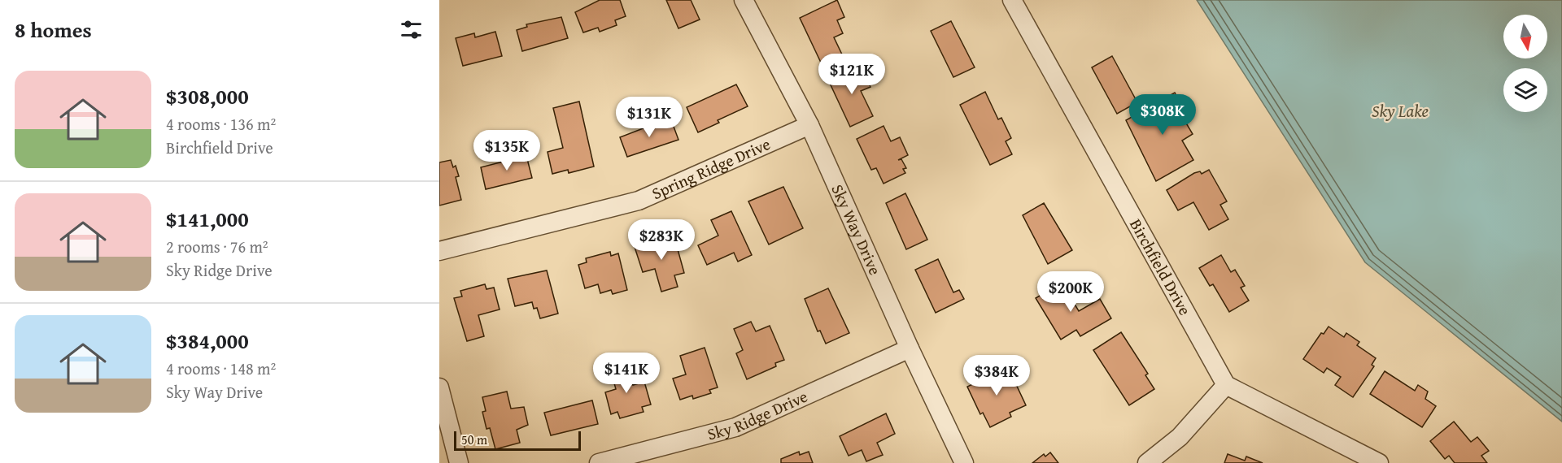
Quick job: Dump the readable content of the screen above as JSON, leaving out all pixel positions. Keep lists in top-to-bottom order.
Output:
{
  "streets": {
    "street": [
      "Spring Ridge Drive",
      "Sky Way Drive",
      "Birchfield Drive",
      "Sky Ridge Drive"
    ]
  },
  "crossings": [
    ["Spring Ridge Drive", "Sky Way Drive"],
    ["Sky Way Drive", "Sky Ridge Drive"]
  ],
  "water": ["Sky Lake"],
  "scale_bar": "50 m",
  "north": "bottom",
  "page": {
    "heading": "8 homes",
    "price": [
      "$121K",
      "$308K",
      "$131K",
      "$135K",
      "$283K",
      "$200K",
      "$141K",
      "$384K"
    ],
    "list": [
      {
        "name": "$308,000",
        "note": "4 rooms · 136 m² · Birchfield Drive"
      },
      {
        "name": "$141,000",
        "note": "2 rooms · 76 m² · Sky Ridge Drive"
      },
      {
        "name": "$384,000",
        "note": "4 rooms · 148 m² · Sky Way Drive"
      }
    ],
    "scale": "50 m"
  }
}
